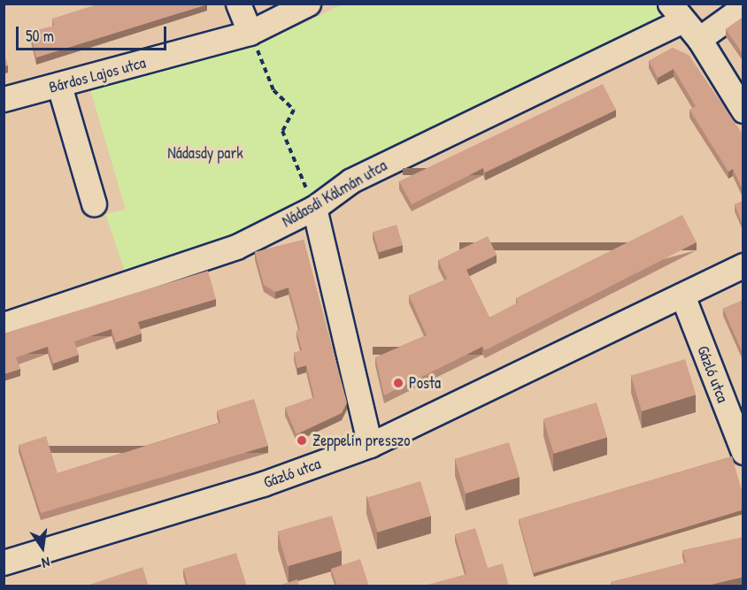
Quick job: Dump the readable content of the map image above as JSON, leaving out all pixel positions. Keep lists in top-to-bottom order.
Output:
{
  "streets": {
    "street": ["Bárdos Lajos utca", "Nádasdi Kálmán utca", "Gázló utca"]
  },
  "parks": ["Nádasdy park"],
  "places": ["Posta", "Zeppelin presszo"],
  "scale_bar": "50 m",
  "north": "bottom"
}
